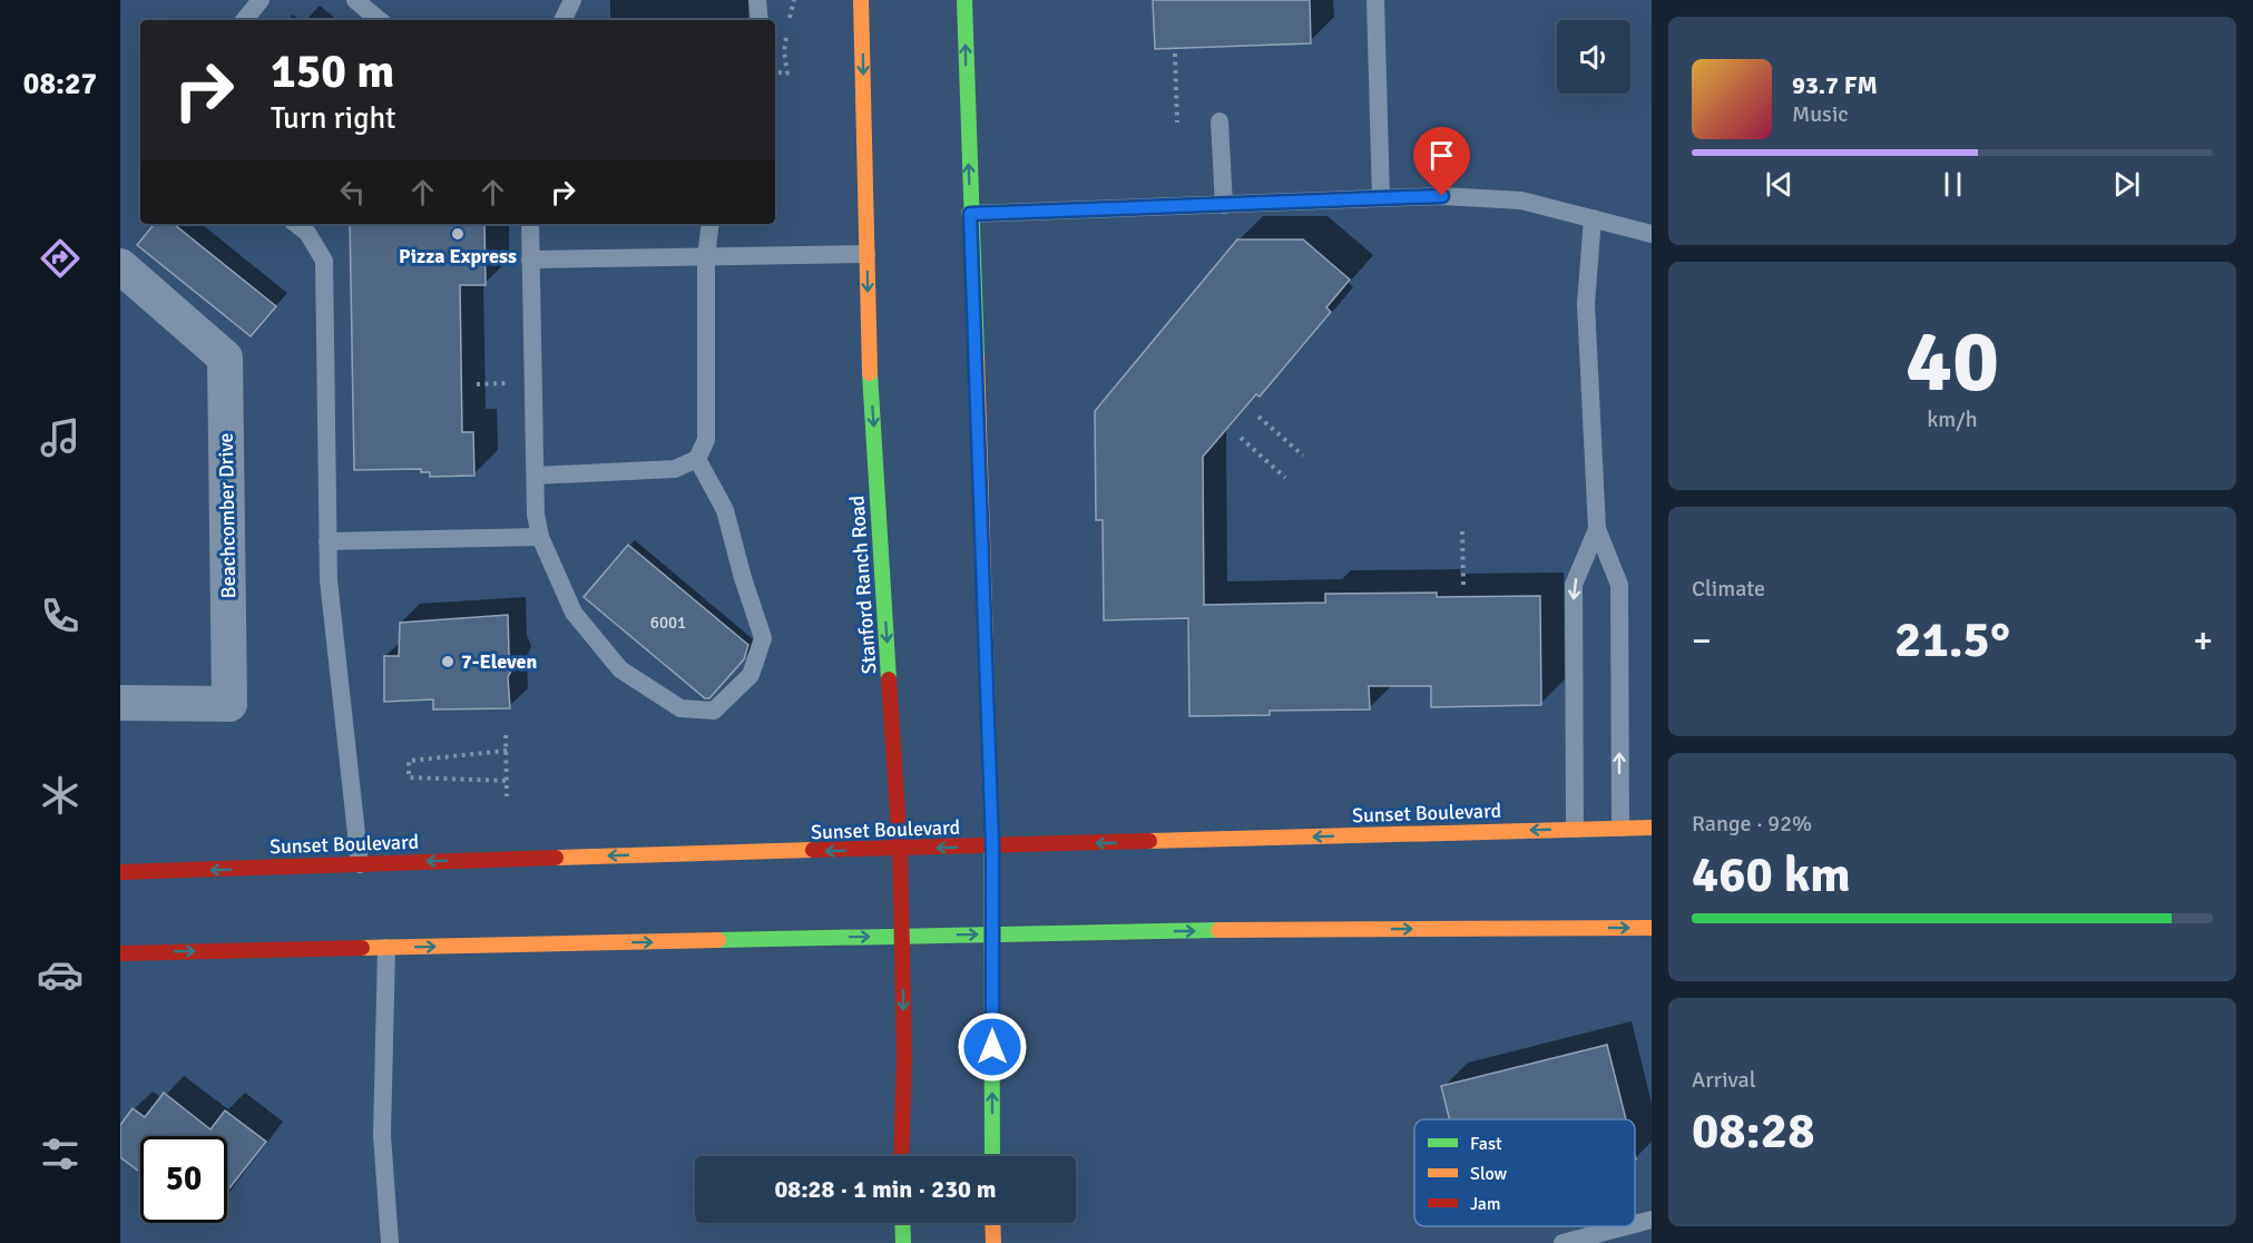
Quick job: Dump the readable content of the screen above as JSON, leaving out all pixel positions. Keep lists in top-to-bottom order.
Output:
{
  "streets": {
    "main road": ["Stanford Ranch Road", "Sunset Boulevard"],
    "street": ["Beachcomber Drive"]
  },
  "crossings": [
    ["Stanford Ranch Road", "Sunset Boulevard"]
  ],
  "places": ["Pizza Express", "7-Eleven"],
  "house_numbers": ["6001"],
  "legend": ["Fast", "Slow", "Jam"],
  "page": {
    "tabs": "08:27",
    "turn": ["150 m", "Turn right"],
    "song": ["93.7 FM", "Music"],
    "tile": [
      ["40", "km/h"],
      "Climate",
      ["Range · 92%", "460 km"],
      ["Arrival", "08:28"]
    ],
    "heat": ["−", "21.5°", "+"],
    "limit": "50",
    "trip": "08:28 · 1 min · 230 m"
  }
}
